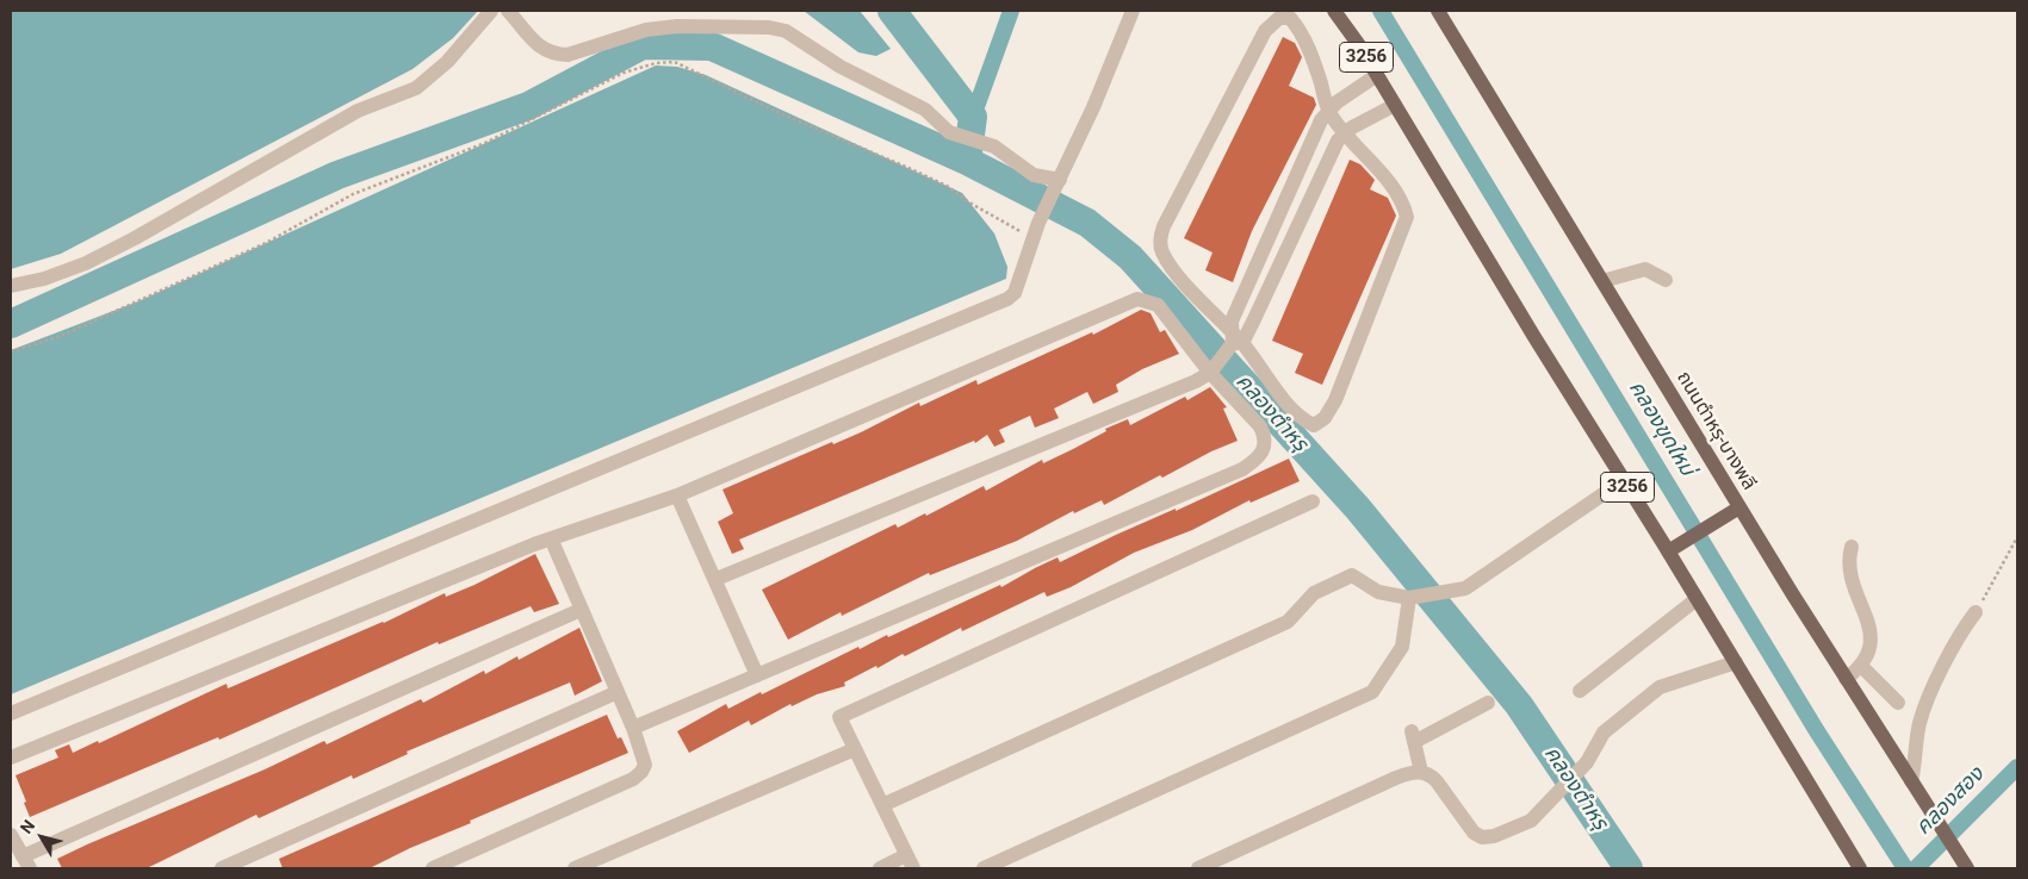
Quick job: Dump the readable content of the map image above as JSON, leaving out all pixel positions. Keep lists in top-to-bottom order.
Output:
{
  "streets": {
    "main road": ["3256", "ถนนตำหรุ-บางพลี"]
  },
  "water": ["คลองตำหรุ", "คลองขุดใหม่", "คลองสอง"],
  "north": "top left"
}
